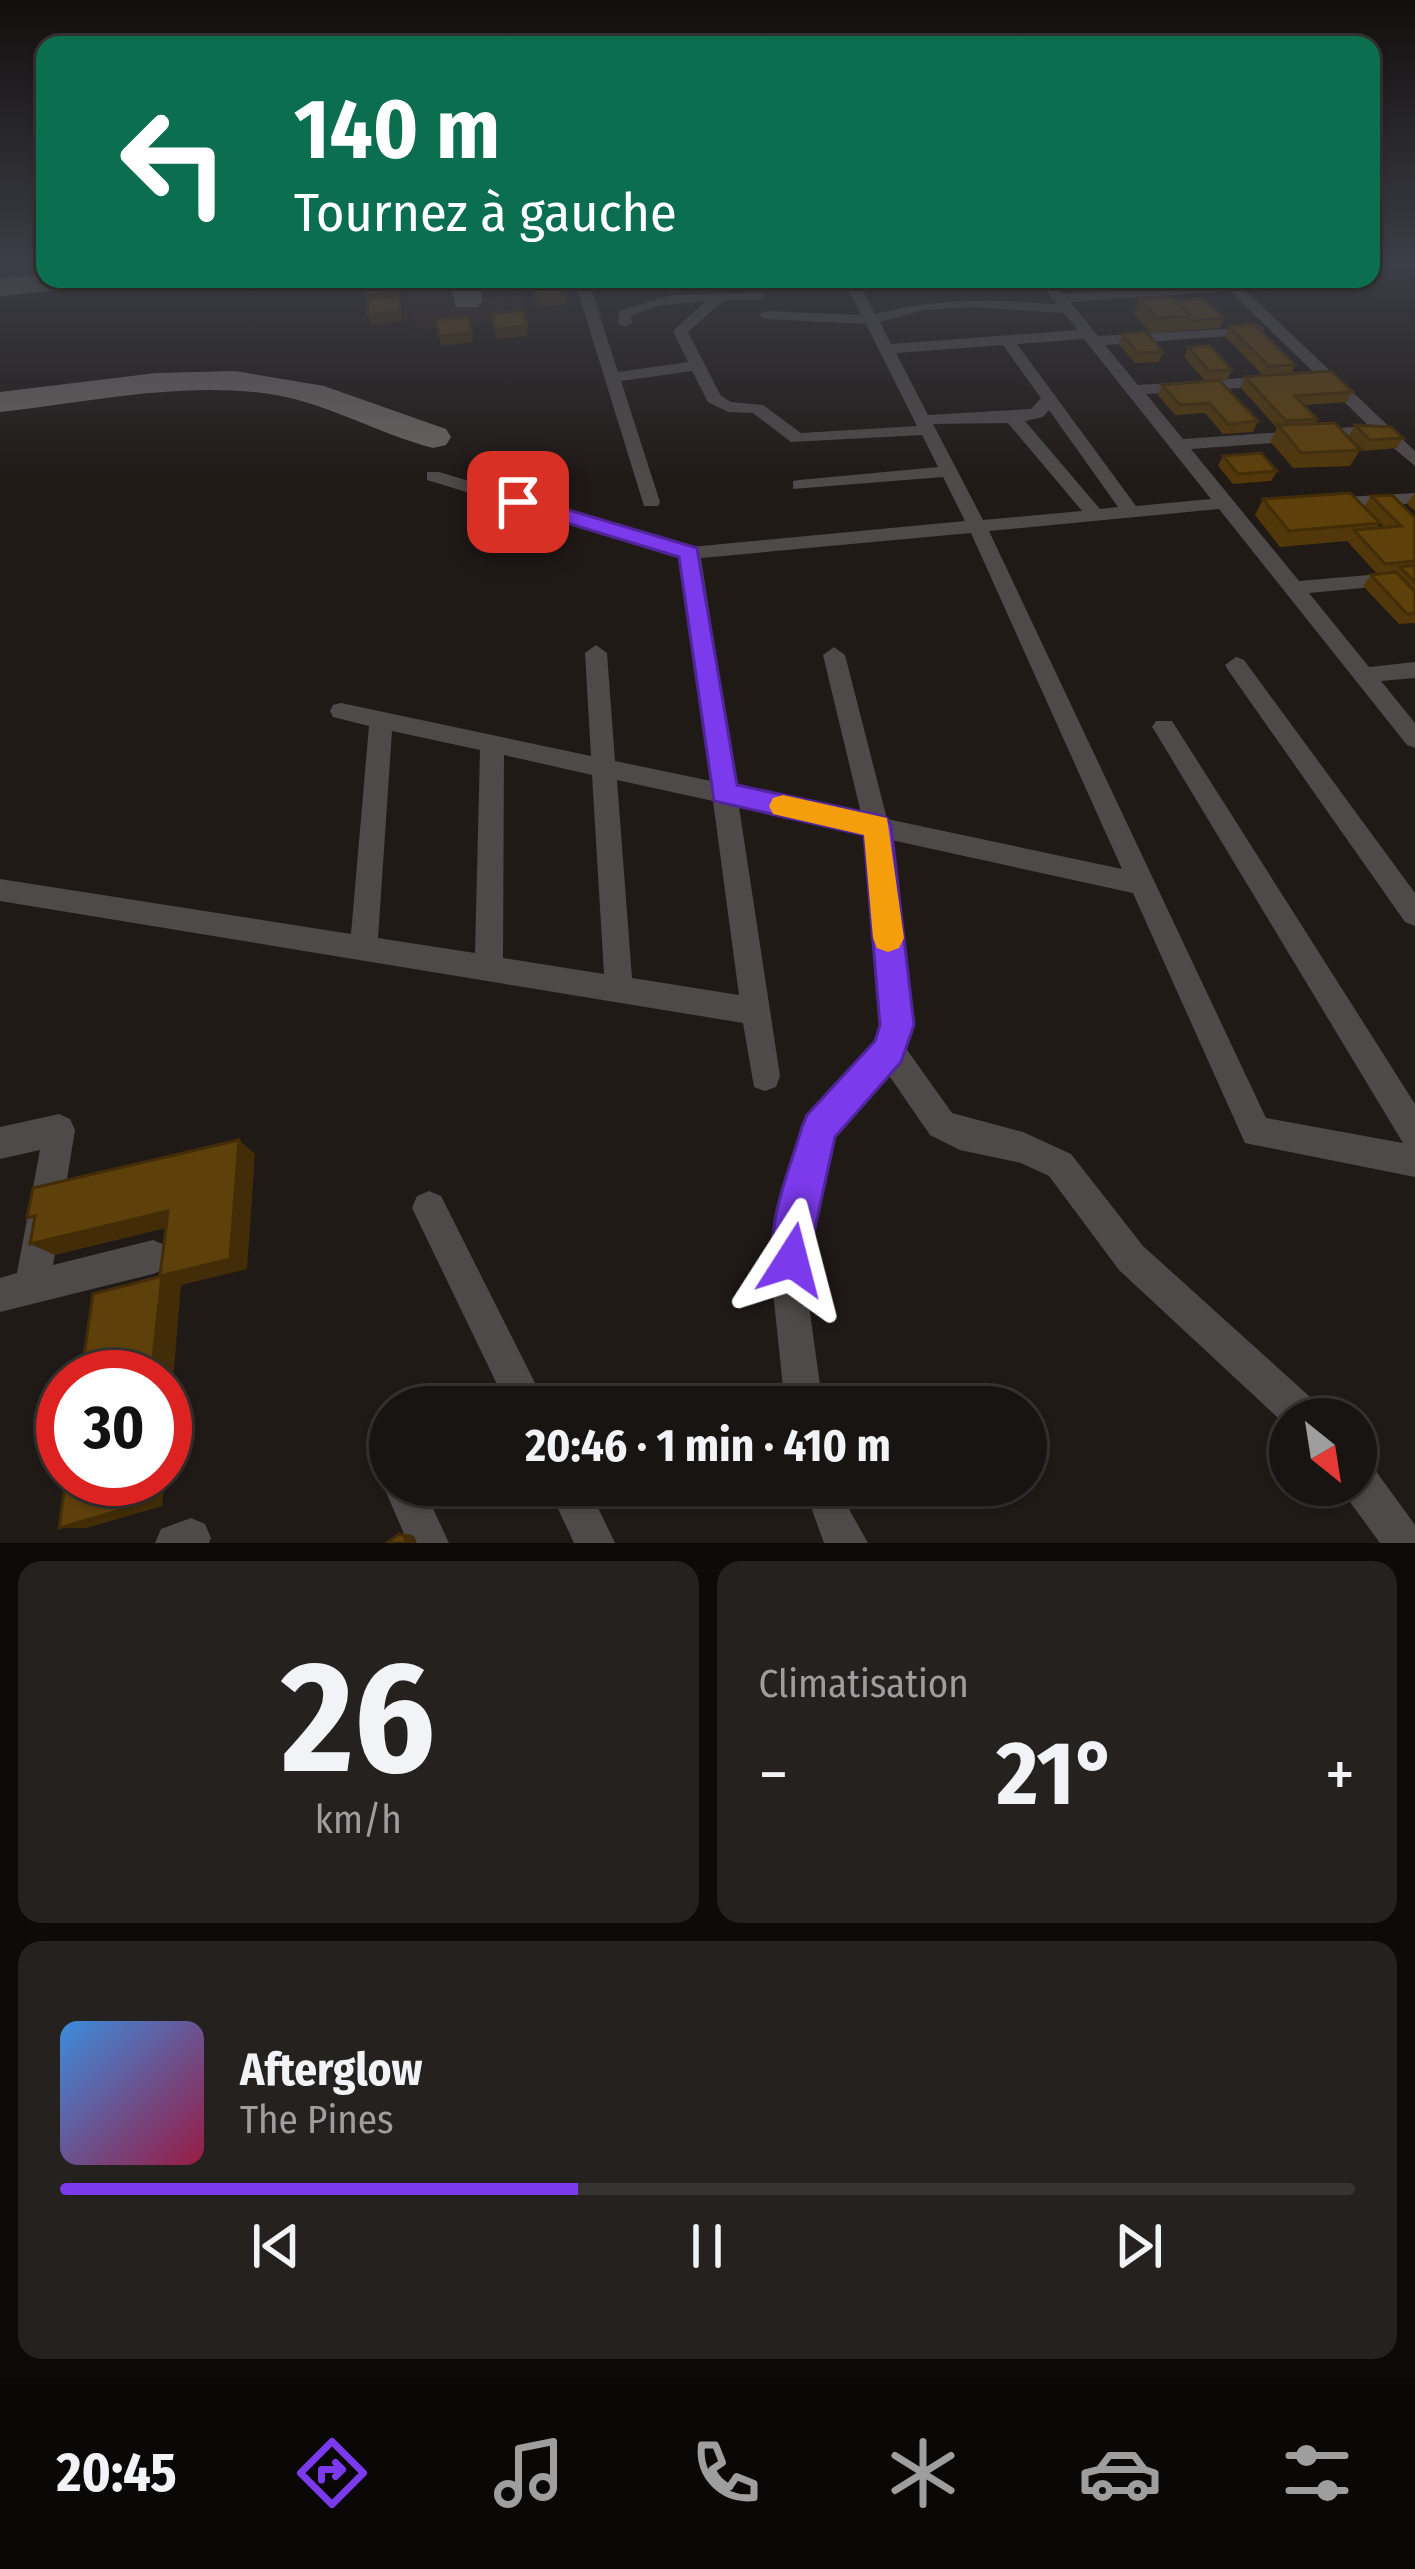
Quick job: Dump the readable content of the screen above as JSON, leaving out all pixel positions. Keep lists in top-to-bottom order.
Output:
{
  "north": "bottom right",
  "page": {
    "turn": ["140 m", "Tournez à gauche"],
    "limit": "30",
    "trip": "20:46 · 1 min · 410 m",
    "tile": [
      ["26", "km/h"],
      "Climatisation"
    ],
    "heat": ["−", "21°", "+"],
    "song": ["Afterglow", "The Pines"],
    "tabs": "20:45"
  }
}
